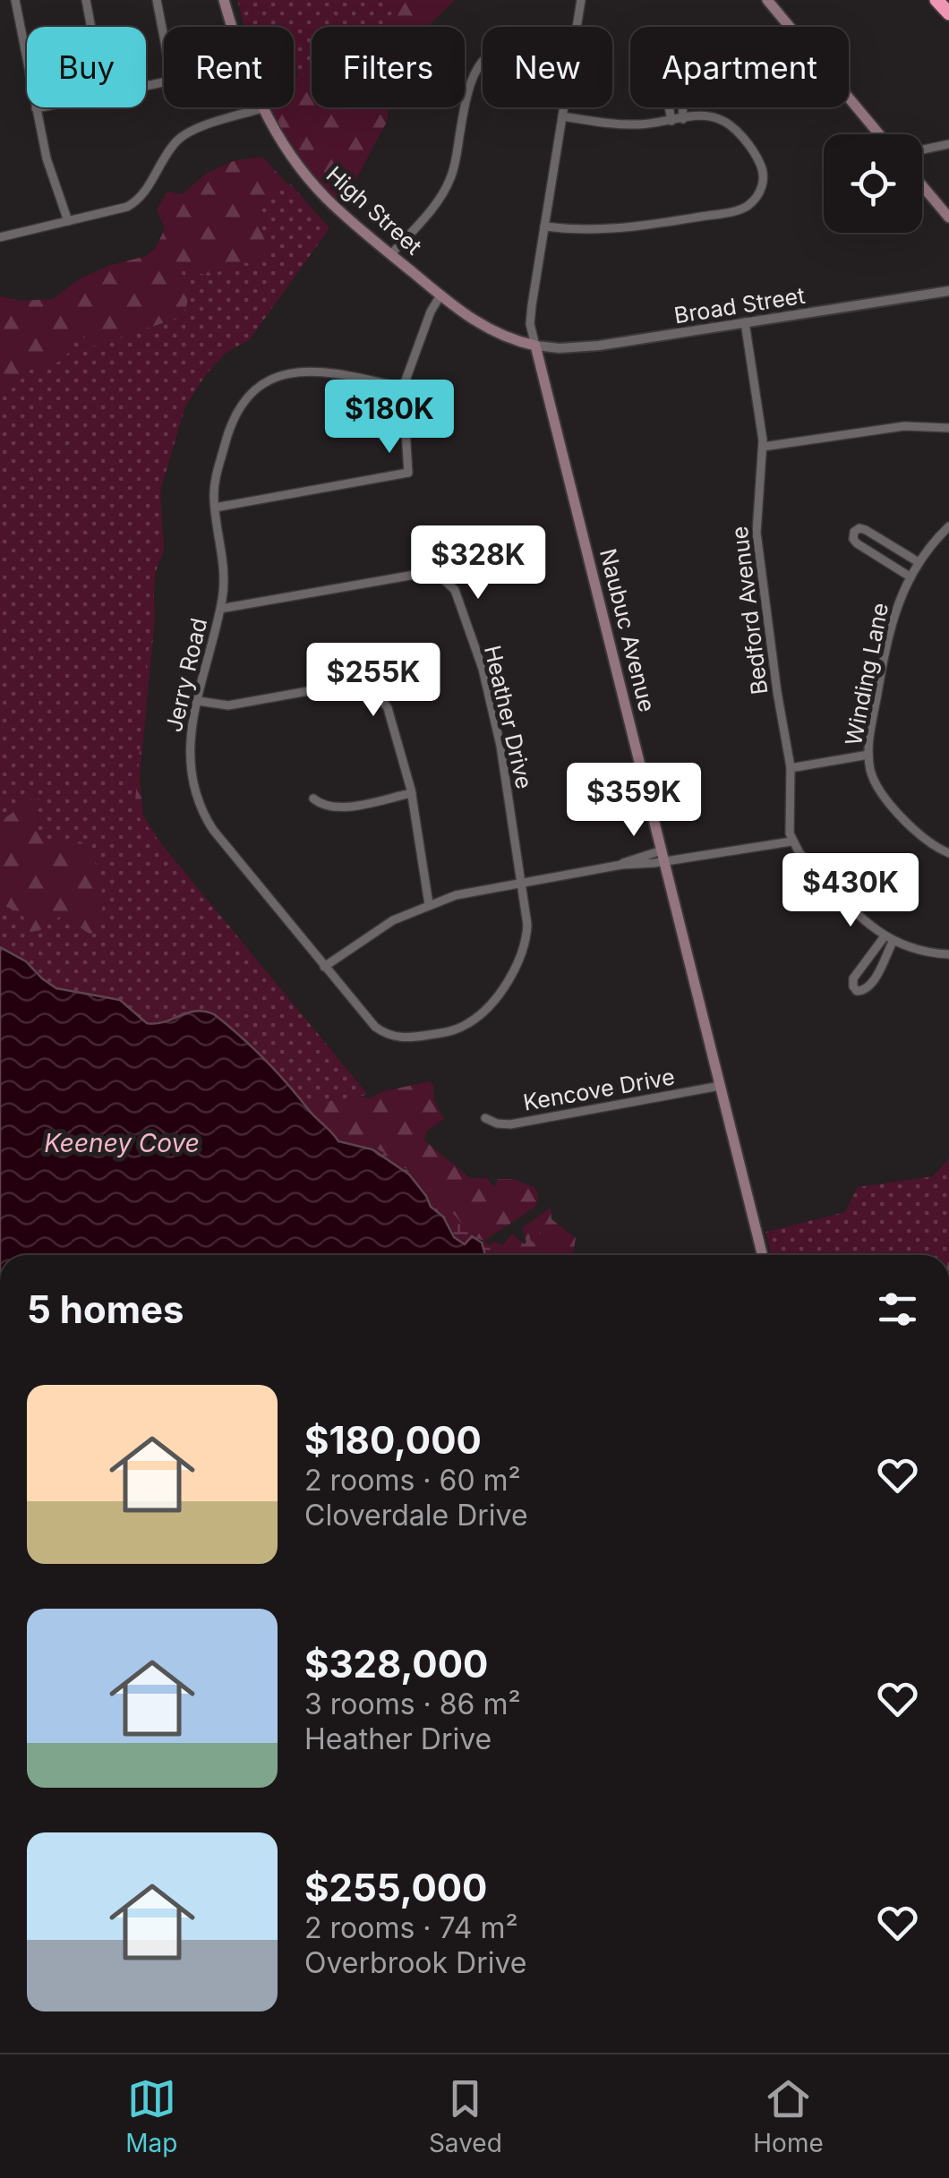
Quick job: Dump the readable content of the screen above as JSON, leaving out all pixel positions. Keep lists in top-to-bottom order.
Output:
{
  "streets": {
    "main road": ["High Street", "Naubuc Avenue"],
    "street": [
      "Broad Street",
      "Bedford Avenue",
      "Winding Lane",
      "Jerry Road",
      "Heather Drive",
      "Kencove Drive"
    ]
  },
  "crossings": [
    ["High Street", "Broad Street"],
    ["High Street", "Naubuc Avenue"],
    ["Broad Street", "Bedford Avenue"],
    ["Broad Street", "Naubuc Avenue"],
    ["Naubuc Avenue", "Kencove Drive"],
    ["Jerry Road", "Heather Drive"]
  ],
  "water": ["Keeney Cove"],
  "page": {
    "chip": [
      "Buy",
      "Rent",
      "Filters",
      "New",
      "Apartment"
    ],
    "price": [
      "$180K",
      "$328K",
      "$255K",
      "$359K",
      "$430K"
    ],
    "heading": "5 homes",
    "list": [
      {
        "name": "$180,000",
        "note": "2 rooms · 60 m² · Cloverdale Drive"
      },
      {
        "name": "$328,000",
        "note": "3 rooms · 86 m² · Heather Drive"
      },
      {
        "name": "$255,000",
        "note": "2 rooms · 74 m² · Overbrook Drive"
      }
    ],
    "tabs": ["Map", "Saved", "Home"]
  }
}
